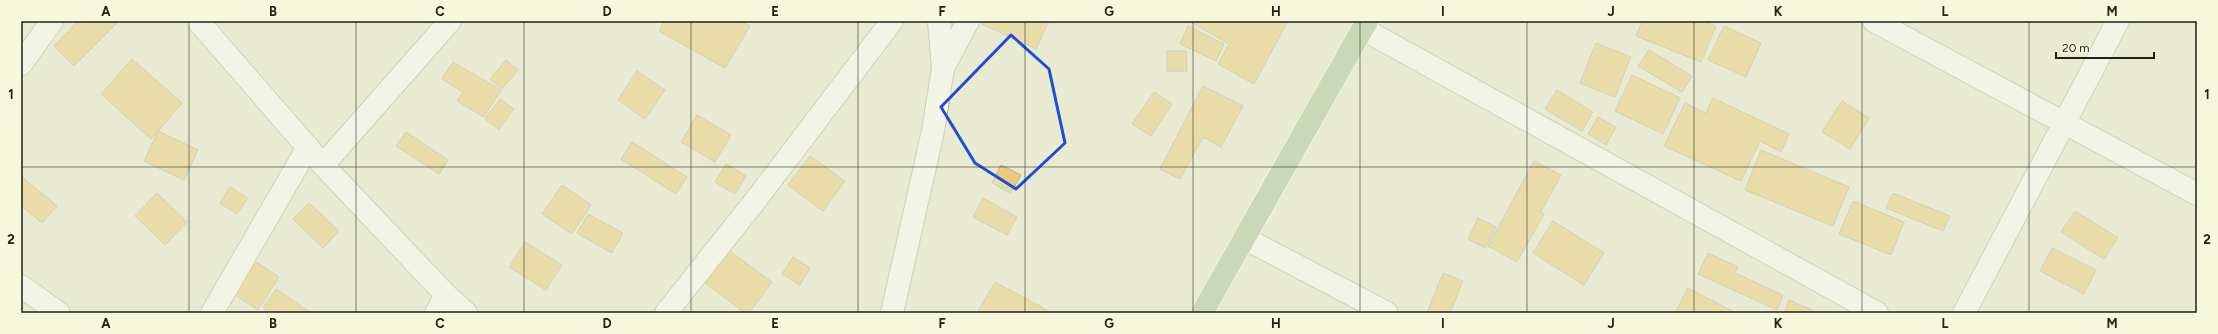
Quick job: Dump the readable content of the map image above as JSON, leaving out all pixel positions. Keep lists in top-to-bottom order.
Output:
{
  "scale_bar": "20 m",
  "grid": {
    "columns": [
      "A",
      "B",
      "C",
      "D",
      "E",
      "F",
      "G",
      "H",
      "I",
      "J",
      "K",
      "L",
      "M"
    ],
    "rows": ["1", "2"]
  }
}
